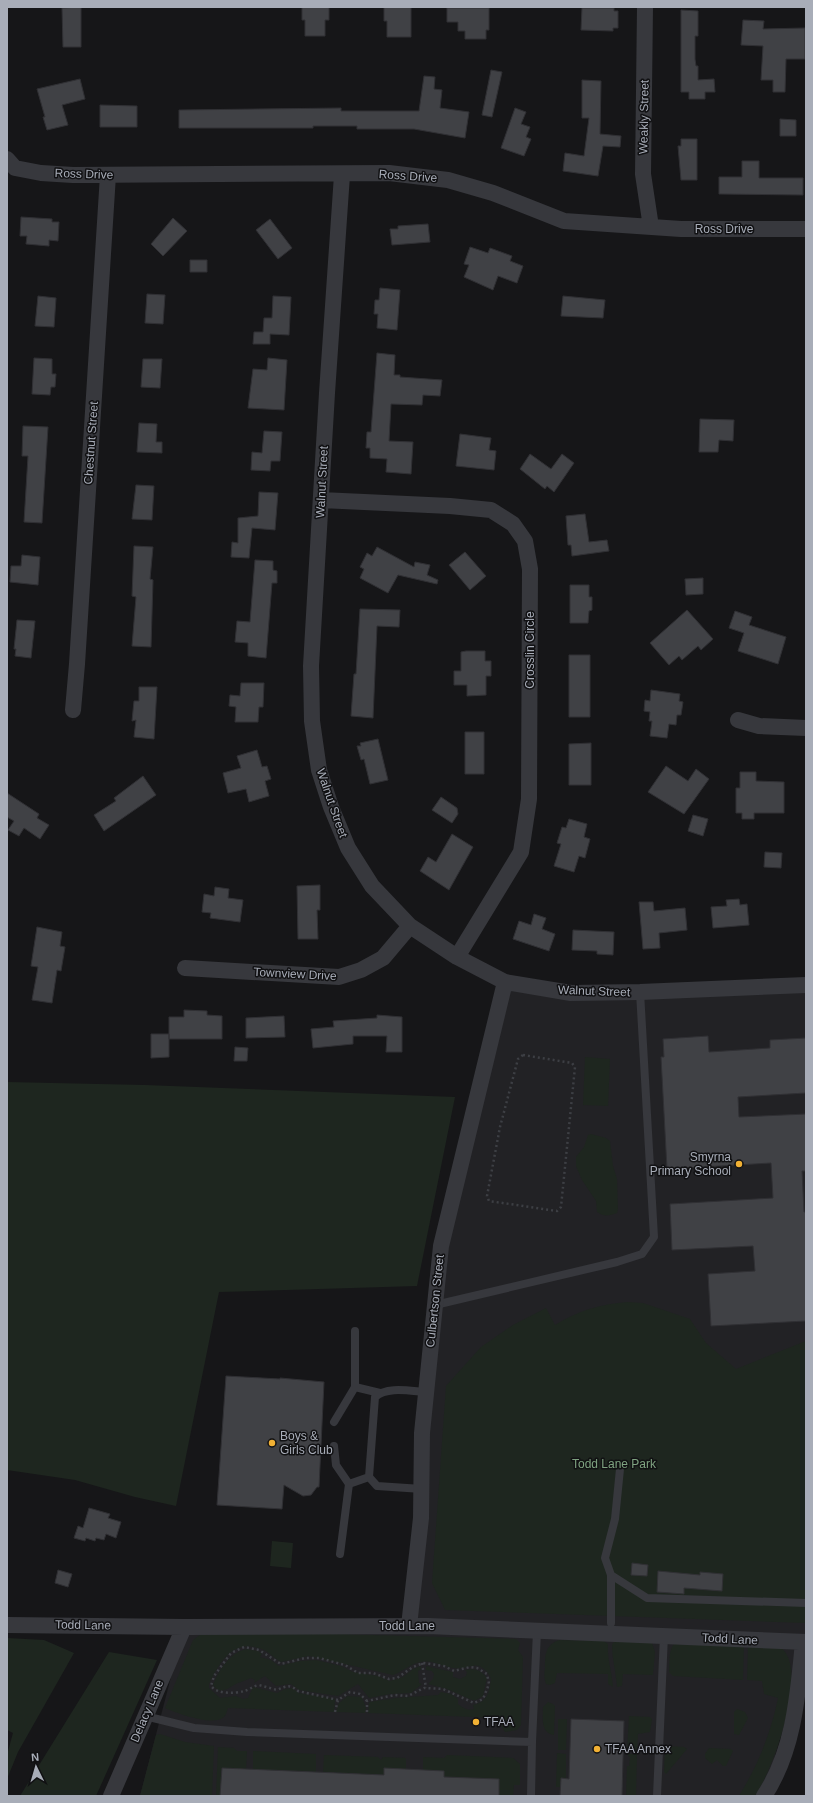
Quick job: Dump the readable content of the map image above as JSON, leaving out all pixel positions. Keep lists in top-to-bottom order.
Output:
{
  "streets": {
    "street": [
      "Weakly Street",
      "Ross Drive",
      "Chestnut Street",
      "Walnut Street",
      "Crosslin Circle",
      "Townview Drive",
      "Culbertson Street",
      "Todd Lane",
      "Delacy Lane"
    ]
  },
  "crossings": [
    ["Weakly Street", "Ross Drive"],
    ["Ross Drive", "Chestnut Street"],
    ["Ross Drive", "Walnut Street"],
    ["Walnut Street", "Crosslin Circle"],
    ["Walnut Street", "Townview Drive"],
    ["Walnut Street", "Culbertson Street"],
    ["Culbertson Street", "Todd Lane"],
    ["Todd Lane", "Delacy Lane"]
  ],
  "parks": ["Todd Lane Park"],
  "places": [
    "Smyrna Primary School",
    "Boys & Girls Club",
    "TFAA",
    "TFAA Annex"
  ],
  "north": "top"
}
